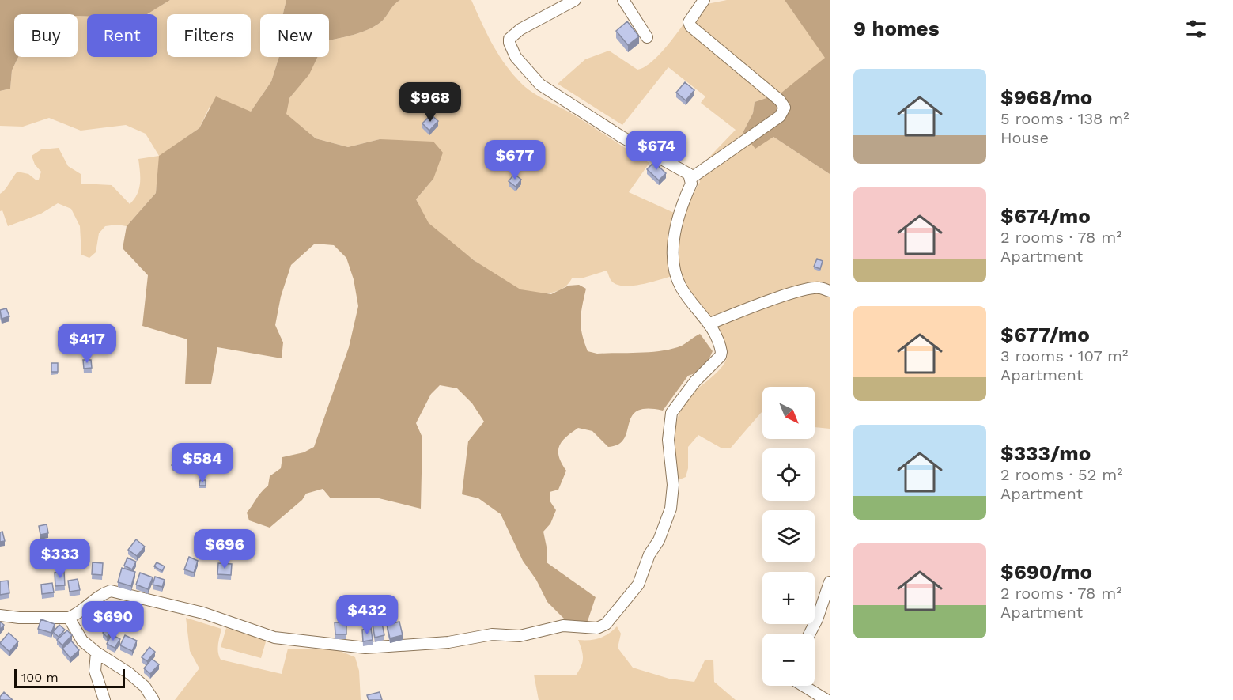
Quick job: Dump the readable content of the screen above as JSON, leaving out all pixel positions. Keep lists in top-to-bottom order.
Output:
{
  "scale_bar": "100 m",
  "north": "bottom right",
  "page": {
    "heading": "9 homes",
    "chip": [
      "Buy",
      "Rent",
      "Filters",
      "New"
    ],
    "list": [
      {
        "name": "$968/mo",
        "note": "5 rooms · 138 m² · House"
      },
      {
        "name": "$674/mo",
        "note": "2 rooms · 78 m² · Apartment"
      },
      {
        "name": "$677/mo",
        "note": "3 rooms · 107 m² · Apartment"
      },
      {
        "name": "$333/mo",
        "note": "2 rooms · 52 m² · Apartment"
      },
      {
        "name": "$690/mo",
        "note": "2 rooms · 78 m² · Apartment"
      }
    ],
    "price": [
      "$968",
      "$674",
      "$677",
      "$417",
      "$584",
      "$696",
      "$333",
      "$432",
      "$690"
    ],
    "map_buttons": ["+", "−"],
    "scale": "100 m"
  }
}
